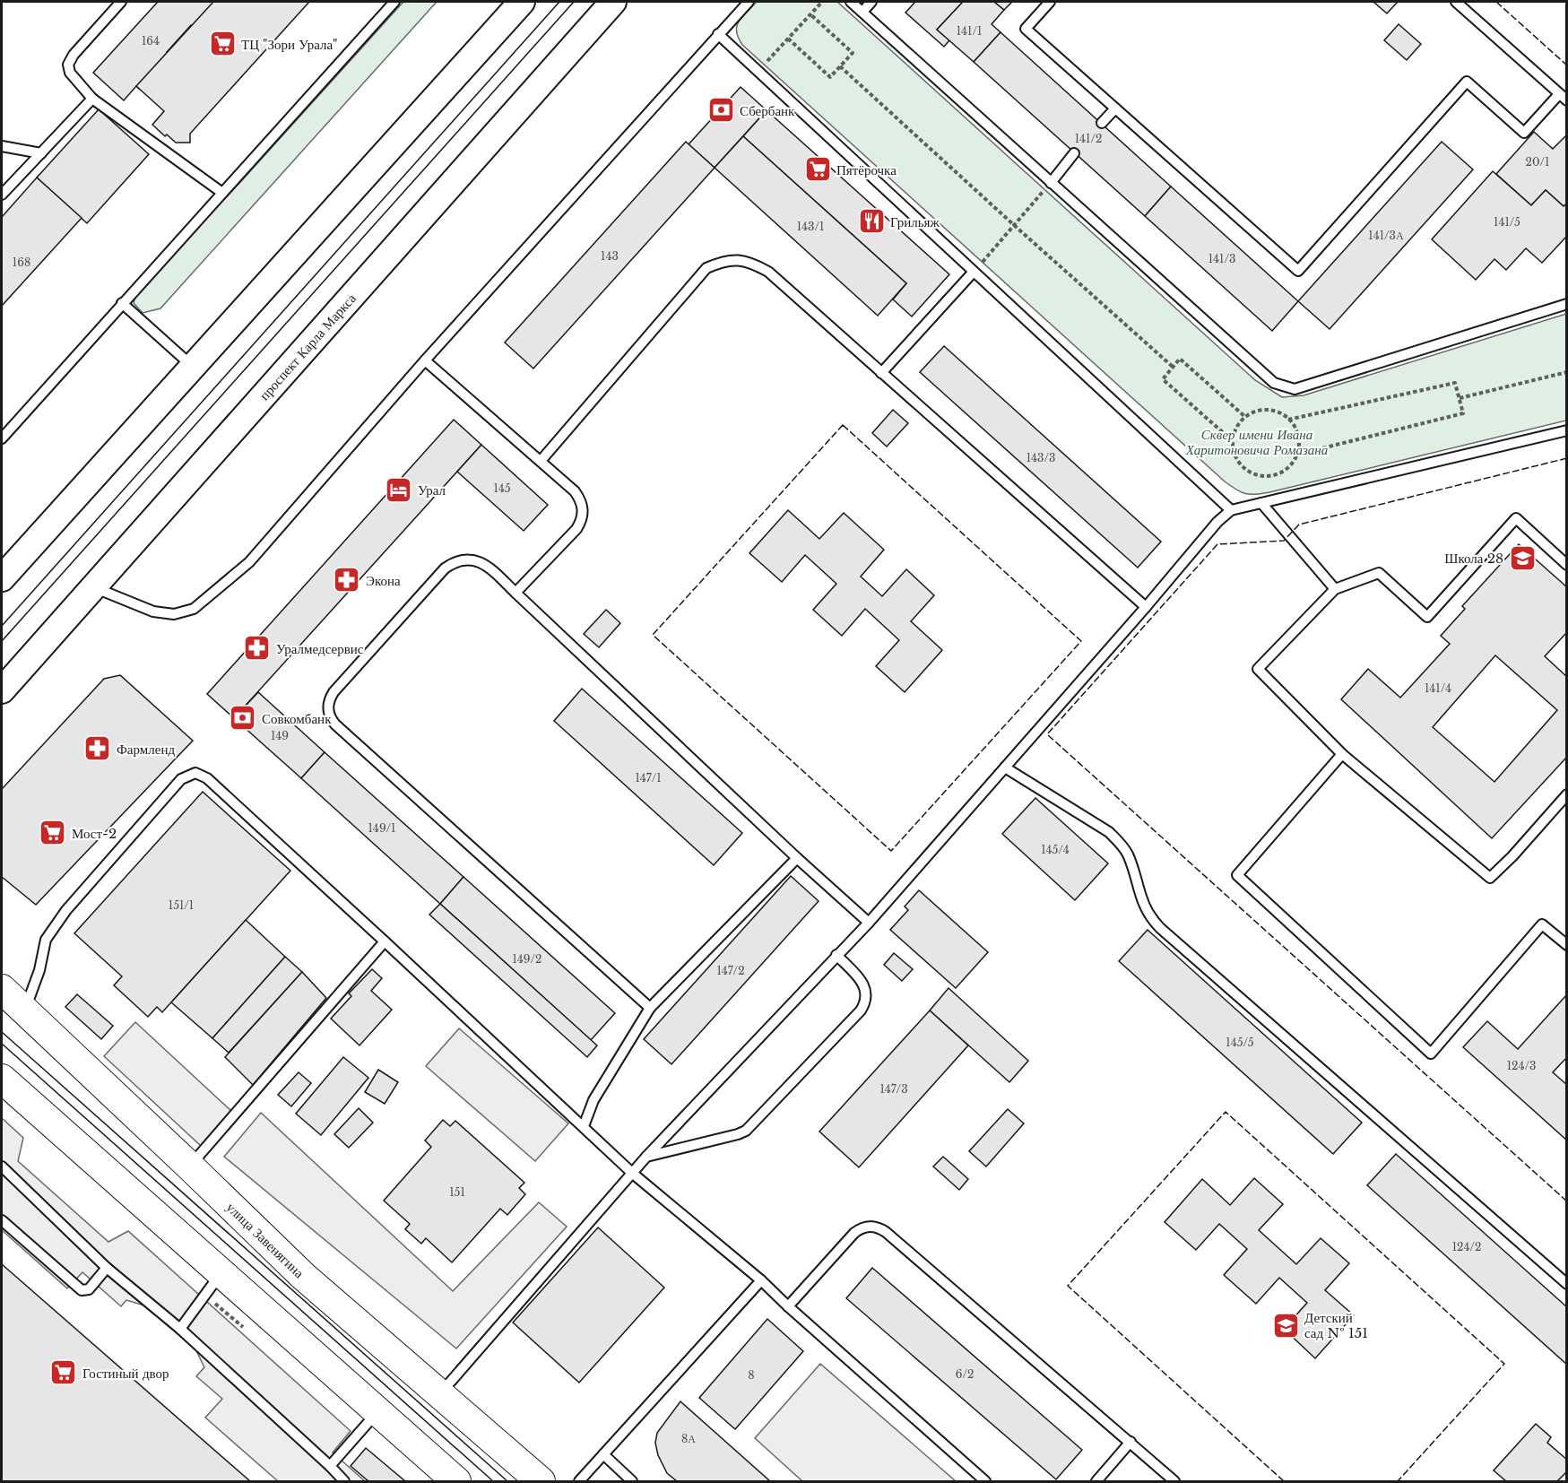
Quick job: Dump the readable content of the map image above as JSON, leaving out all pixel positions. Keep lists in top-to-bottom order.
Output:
{
  "streets": {
    "main road": ["проспект Карла Маркса", "улица Завенягина"]
  },
  "parks": ["Сквер имени Ивана Харитоновича Ромазана"],
  "places": {
    "supermarket": [
      "ТЦ \"Зори Урала\"",
      "Пятёрочка",
      "Мост-2",
      "Гостиный двор"
    ],
    "bank": ["Сбербанк", "Совкомбанк"],
    "restaurant": ["Грильяж"],
    "hotel": ["Урал"],
    "school or university": ["Школа 28", "Детский сад № 151"],
    "pharmacy": ["Экона", "Уралмедсервис", "Фармленд"]
  },
  "house_numbers": [
    "141/1",
    "164",
    "141/2",
    "20/1",
    "141/5",
    "143/1",
    "141/3А",
    "143",
    "141/3",
    "168",
    "143/3",
    "145",
    "141/4",
    "149",
    "147/1",
    "149/1",
    "145/4",
    "151/1",
    "149/2",
    "147/2",
    "145/5",
    "124/3",
    "147/3",
    "151",
    "124/2",
    "6/2",
    "8",
    "8А"
  ]
}
